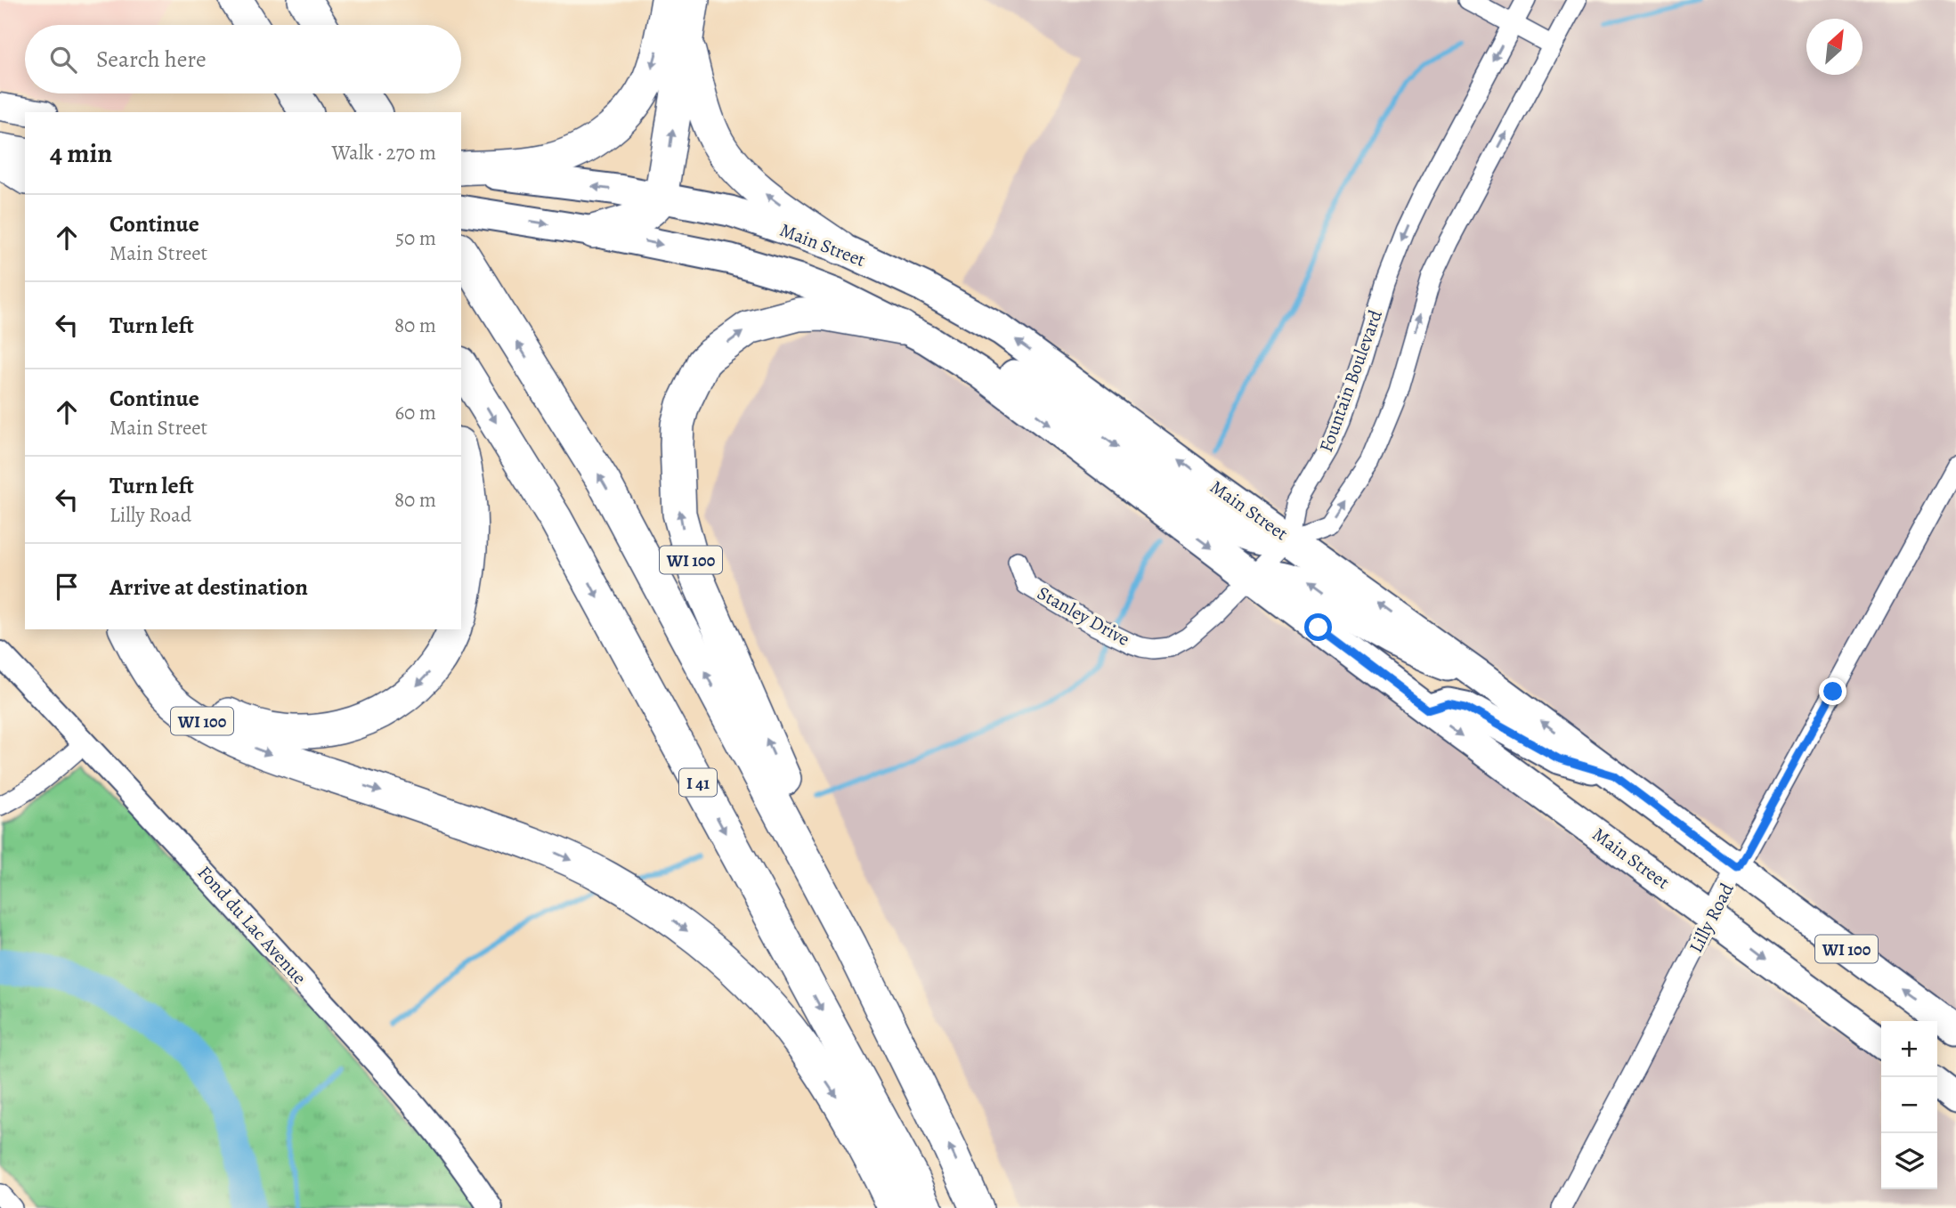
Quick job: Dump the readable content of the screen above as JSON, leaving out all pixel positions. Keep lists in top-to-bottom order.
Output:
{
  "streets": {
    "highway": ["WI 100", "I 41"],
    "main road": ["Main Street"],
    "street": [
      "Fountain Boulevard",
      "Stanley Drive",
      "Lilly Road",
      "Fond du Lac Avenue"
    ]
  },
  "crossings": [
    ["Main Street", "Fountain Boulevard"],
    ["Main Street", "WI 100"],
    ["Main Street", "Stanley Drive"],
    ["Main Street", "Lilly Road"],
    ["Fountain Boulevard", "Stanley Drive"]
  ],
  "north": "top right",
  "page": {
    "search": "Search here",
    "heading": ["4 min", "Walk · 270 m"],
    "list": [
      ["Continue", "Main Street", "50 m"],
      ["Turn left", "80 m"],
      ["Continue", "Main Street", "60 m"],
      ["Turn left", "Lilly Road", "80 m"],
      "Arrive at destination"
    ],
    "map_buttons": ["+", "−"]
  }
}
